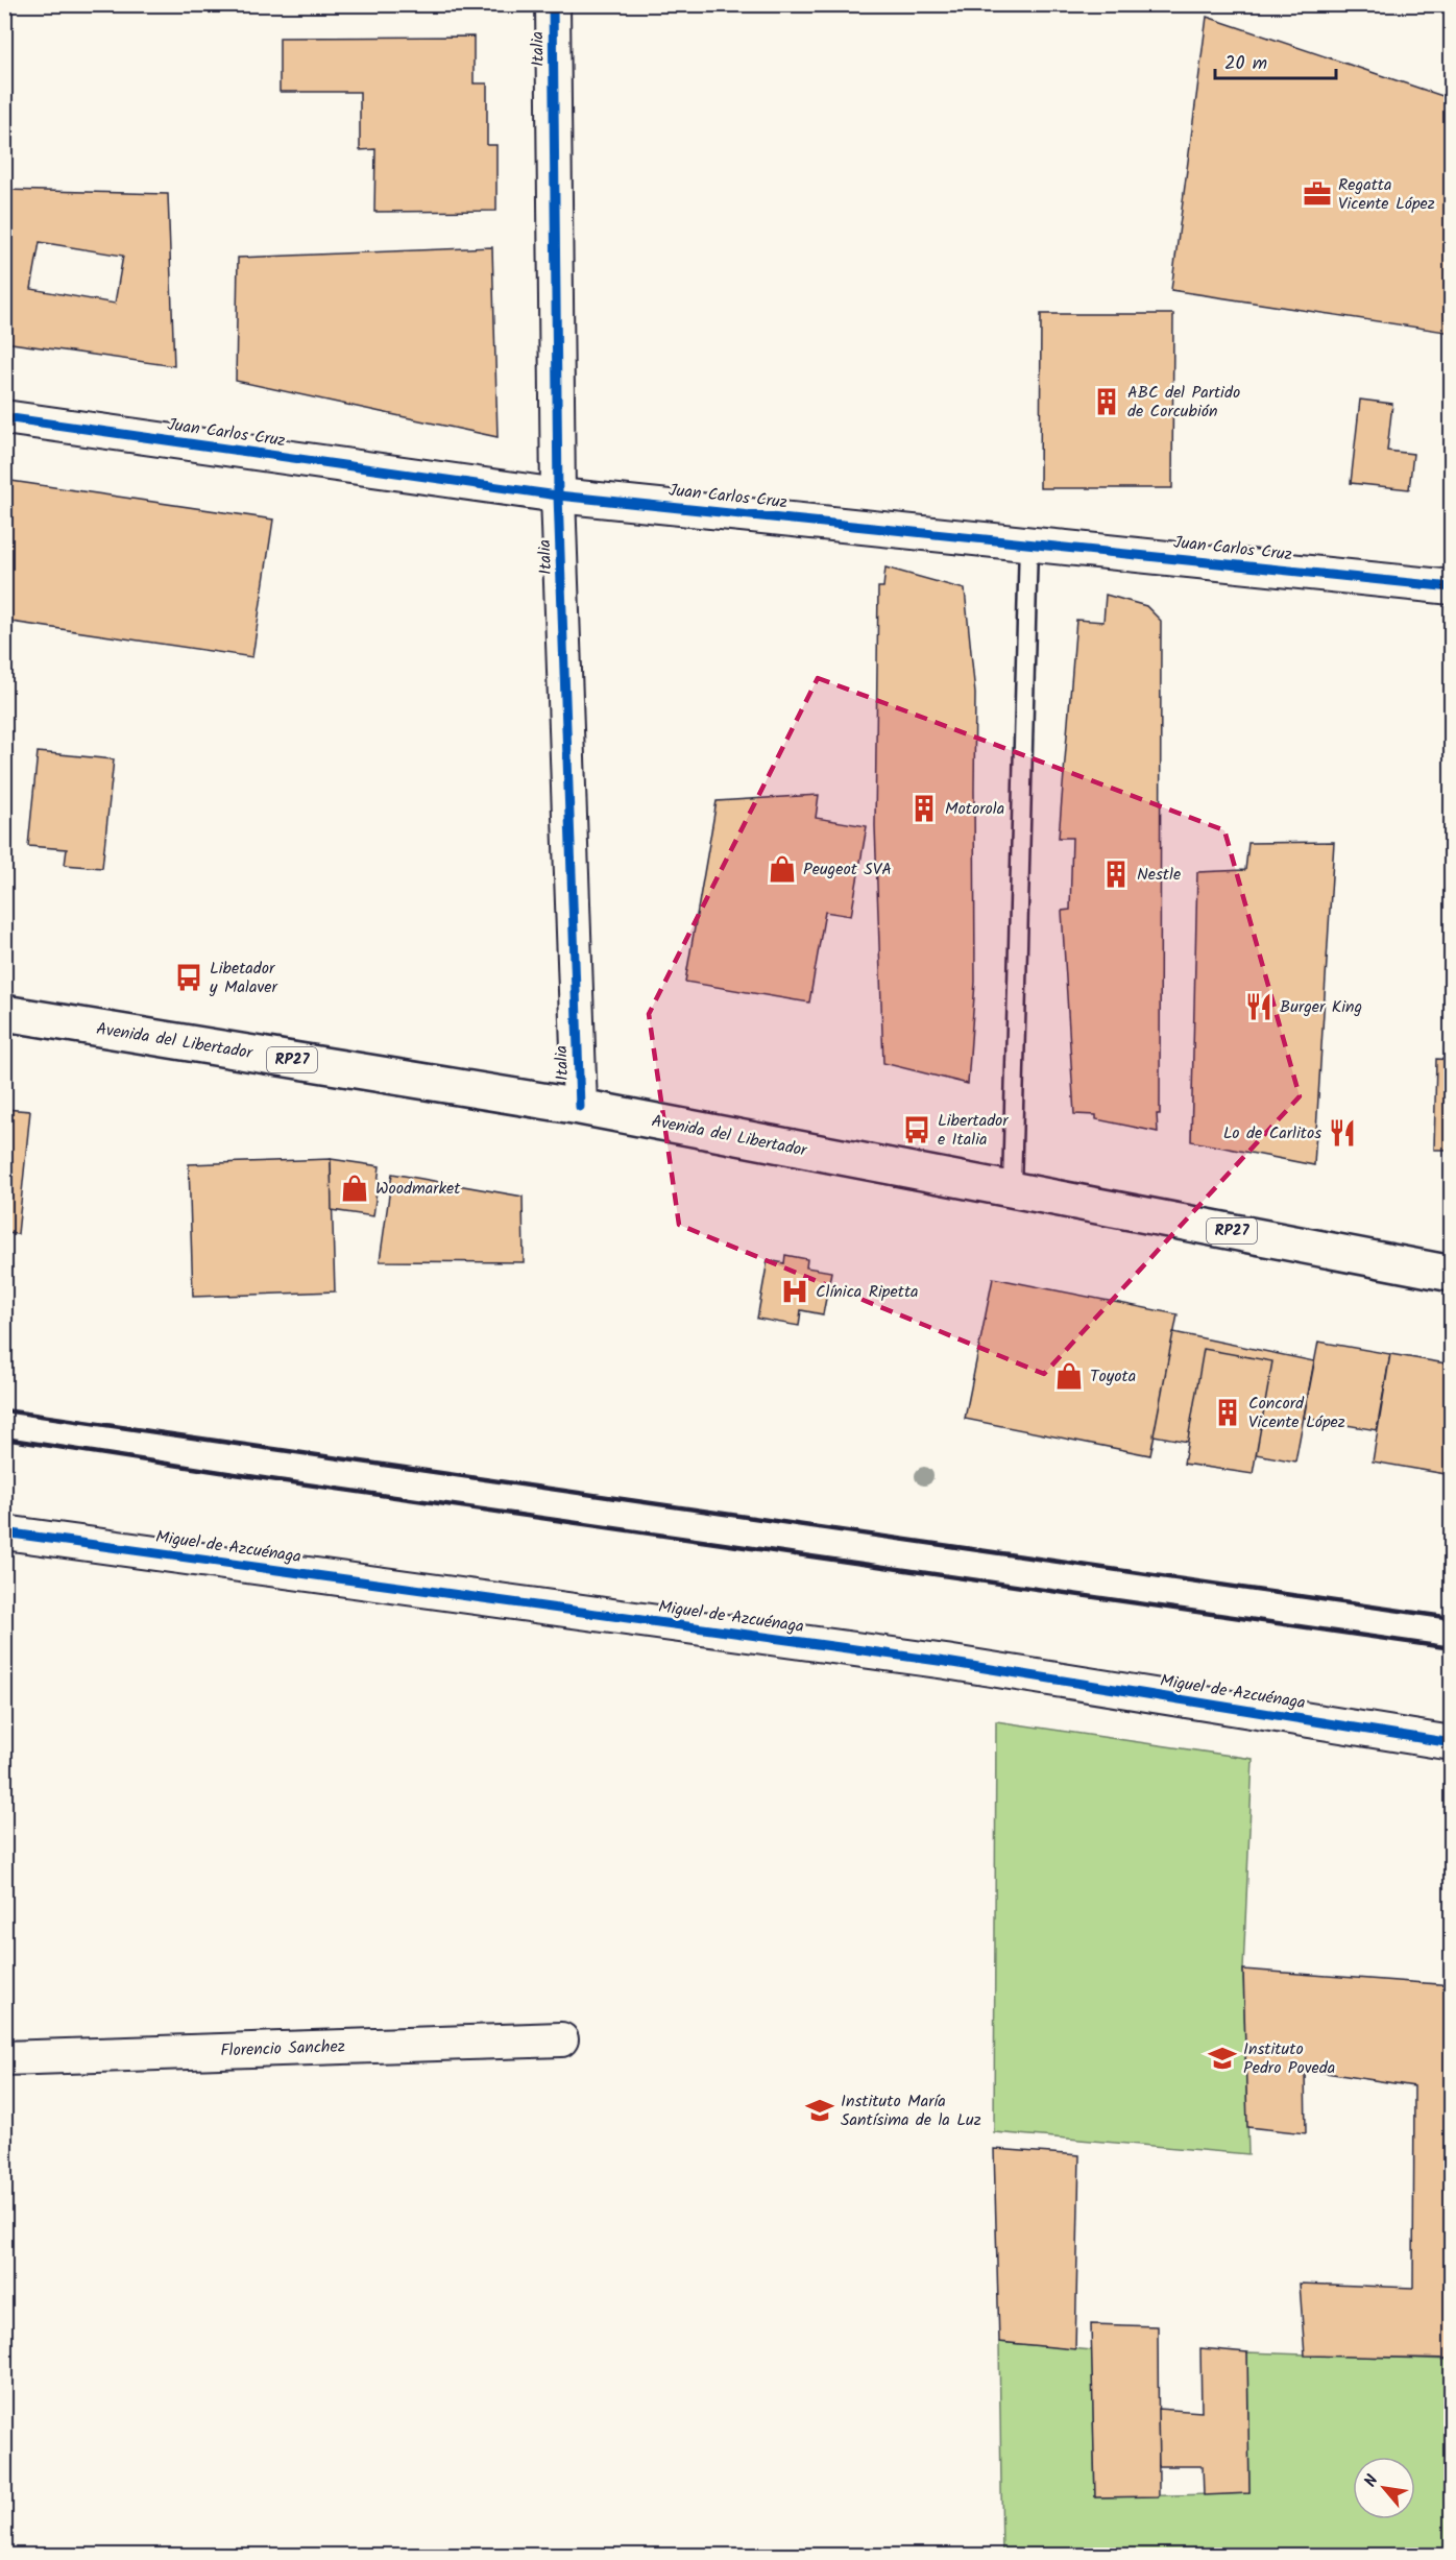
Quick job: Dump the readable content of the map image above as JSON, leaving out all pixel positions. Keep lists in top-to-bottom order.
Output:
{
  "streets": {
    "main road": ["Avenida del Libertador", "RP27"],
    "street": [
      "Italia",
      "Juan Carlos Cruz",
      "Miguel de Azcuénaga",
      "Florencio Sanchez"
    ]
  },
  "crossings": [
    ["Italia", "Juan Carlos Cruz"],
    ["Italia", "Avenida del Libertador"]
  ],
  "places": {
    "office": ["Regatta Vicente López"],
    "building": [
      "ABC del Partido de Corcubión",
      "Motorola",
      "Nestle",
      "Concord Vicente López"
    ],
    "shop": ["Peugeot SVA", "Woodmarket", "Toyota"],
    "bus stop": ["Libetador y Malaver", "Libertador e Italia"],
    "restaurant": ["Burger King", "Lo de Carlitos"],
    "hospital": ["Clínica Ripetta"],
    "school or university": ["Instituto Pedro Poveda", "Instituto María Santísima de la Luz"]
  },
  "scale_bar": "20 m",
  "north": "top left"
}
